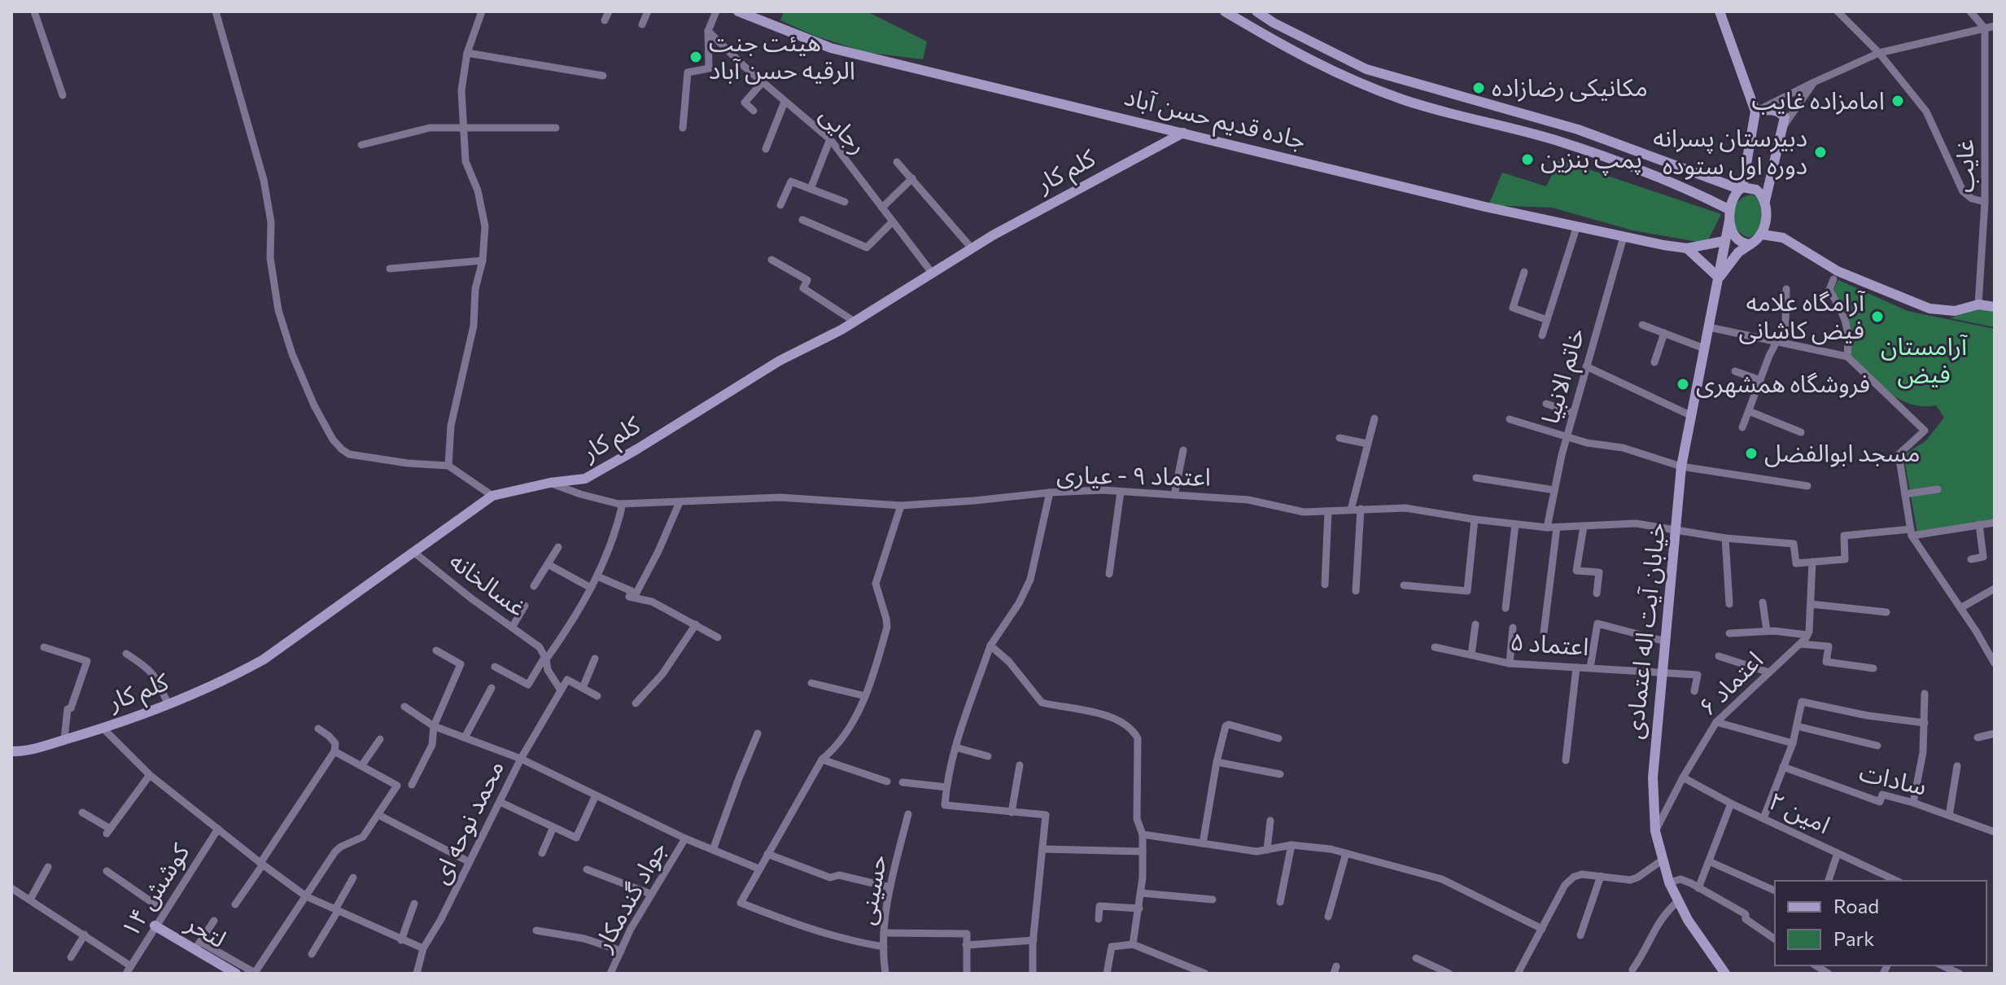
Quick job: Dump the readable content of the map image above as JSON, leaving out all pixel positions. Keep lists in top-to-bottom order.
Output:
{
  "streets": {
    "street": [
      "جاده قدیم حسن آباد",
      "رجایی",
      "غایب",
      "کلم کار",
      "خاتم الانبیا",
      "اعتماد ۹ - عیاری",
      "غسالخانه",
      "خیابان آیت اله اعتمادی",
      "اعتماد ۵",
      "اعتماد ۶",
      "سادات",
      "امین ۲",
      "محمد نوحه ای",
      "حسینی",
      "کوشش ۱۴",
      "جواد گندمکار",
      "لتحر"
    ]
  },
  "crossings": [
    ["جاده قدیم حسن آباد", "کلم کار"],
    ["جاده قدیم حسن آباد", "خاتم الانبیا"],
    ["جاده قدیم حسن آباد", "خیابان آیت اله اعتمادی"],
    ["رجایی", "کلم کار"],
    ["کلم کار", "اعتماد ۹ - عیاری"],
    ["کلم کار", "غسالخانه"],
    ["خاتم الانبیا", "اعتماد ۹ - عیاری"],
    ["اعتماد ۹ - عیاری", "خیابان آیت اله اعتمادی"],
    ["خیابان آیت اله اعتمادی", "اعتماد ۵"],
    ["خیابان آیت اله اعتمادی", "اعتماد ۶"],
    ["اعتماد ۶", "امین ۲"],
    ["کوشش ۱۴", "لتحر"]
  ],
  "parks": ["آرامستان فیض"],
  "places": [
    "هیئت جنت الرقیه حسن آباد",
    "مکانیکی رضازاده",
    "امامزاده غایب",
    "دبیرستان پسرانه دوره اول ستوده",
    "پمپ بنزین",
    "آرامگاه علامه فیض کاشانی",
    "فروشگاه همشهری",
    "مسجد ابوالفضل"
  ],
  "legend": ["Road", "Park"]
}
